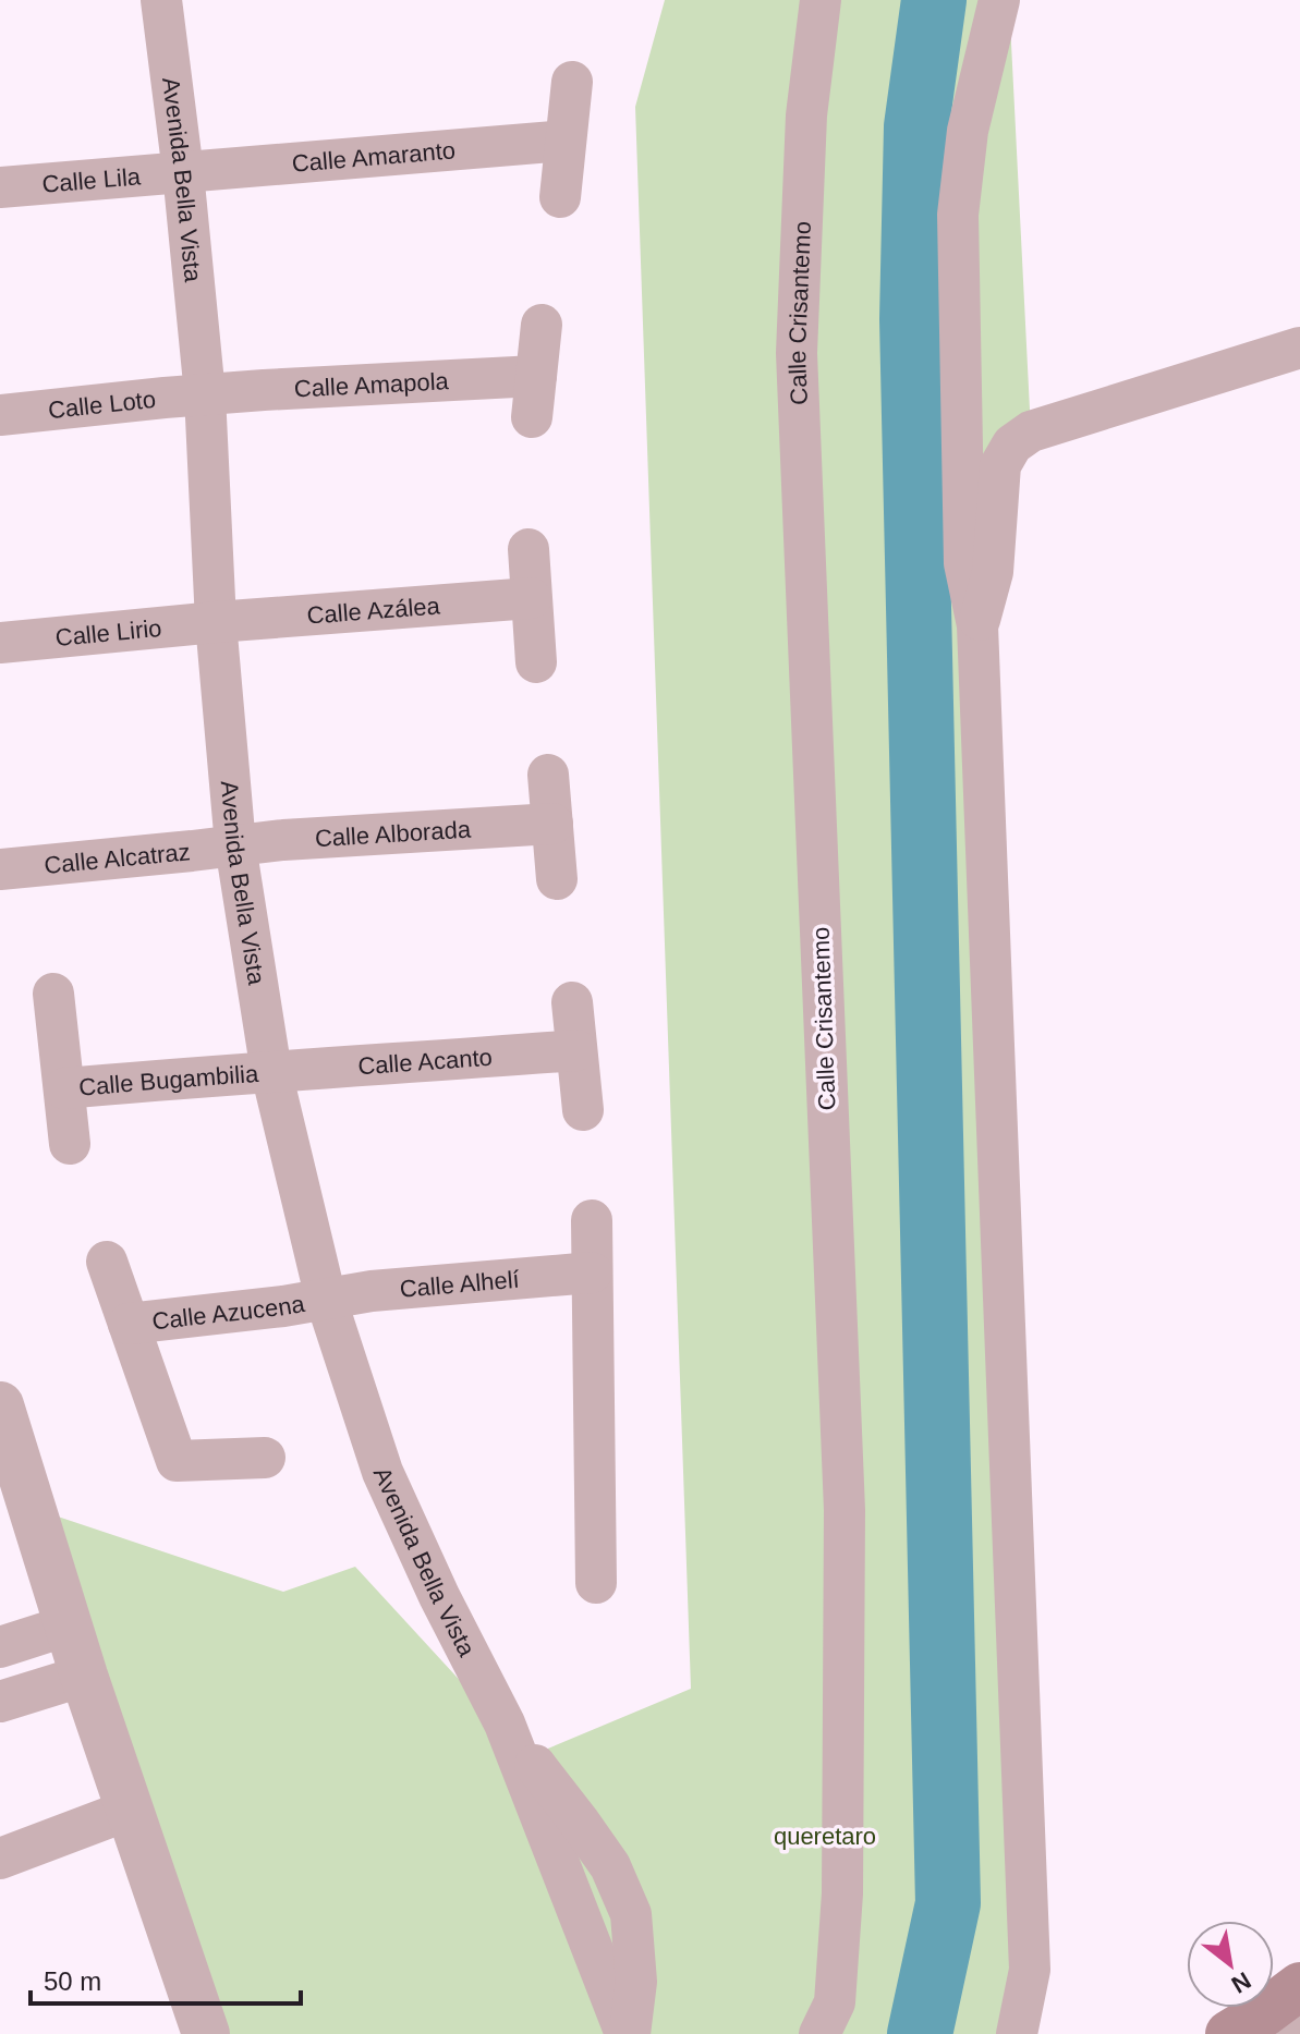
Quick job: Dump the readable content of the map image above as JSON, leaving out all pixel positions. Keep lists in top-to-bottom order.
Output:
{
  "streets": {
    "street": [
      "Calle Amaranto",
      "Calle Lila",
      "Avenida Bella Vista",
      "Calle Crisantemo",
      "Calle Amapola",
      "Calle Loto",
      "Calle Azálea",
      "Calle Lirio",
      "Calle Alborada",
      "Calle Alcatraz",
      "Calle Acanto",
      "Calle Bugambilia",
      "Calle Alhelí",
      "Calle Azucena"
    ]
  },
  "crossings": [
    ["Calle Amaranto", "Calle Lila"],
    ["Calle Amaranto", "Avenida Bella Vista"],
    ["Calle Lila", "Avenida Bella Vista"],
    ["Avenida Bella Vista", "Calle Amapola"],
    ["Avenida Bella Vista", "Calle Loto"],
    ["Avenida Bella Vista", "Calle Azálea"],
    ["Avenida Bella Vista", "Calle Lirio"],
    ["Avenida Bella Vista", "Calle Alborada"],
    ["Avenida Bella Vista", "Calle Alcatraz"],
    ["Avenida Bella Vista", "Calle Acanto"],
    ["Avenida Bella Vista", "Calle Bugambilia"],
    ["Avenida Bella Vista", "Calle Alhelí"],
    ["Avenida Bella Vista", "Calle Azucena"],
    ["Calle Amapola", "Calle Loto"],
    ["Calle Azálea", "Calle Lirio"],
    ["Calle Alborada", "Calle Alcatraz"],
    ["Calle Acanto", "Calle Bugambilia"],
    ["Calle Alhelí", "Calle Azucena"]
  ],
  "parks": ["queretaro"],
  "scale_bar": "50 m",
  "north": "bottom right"
}
